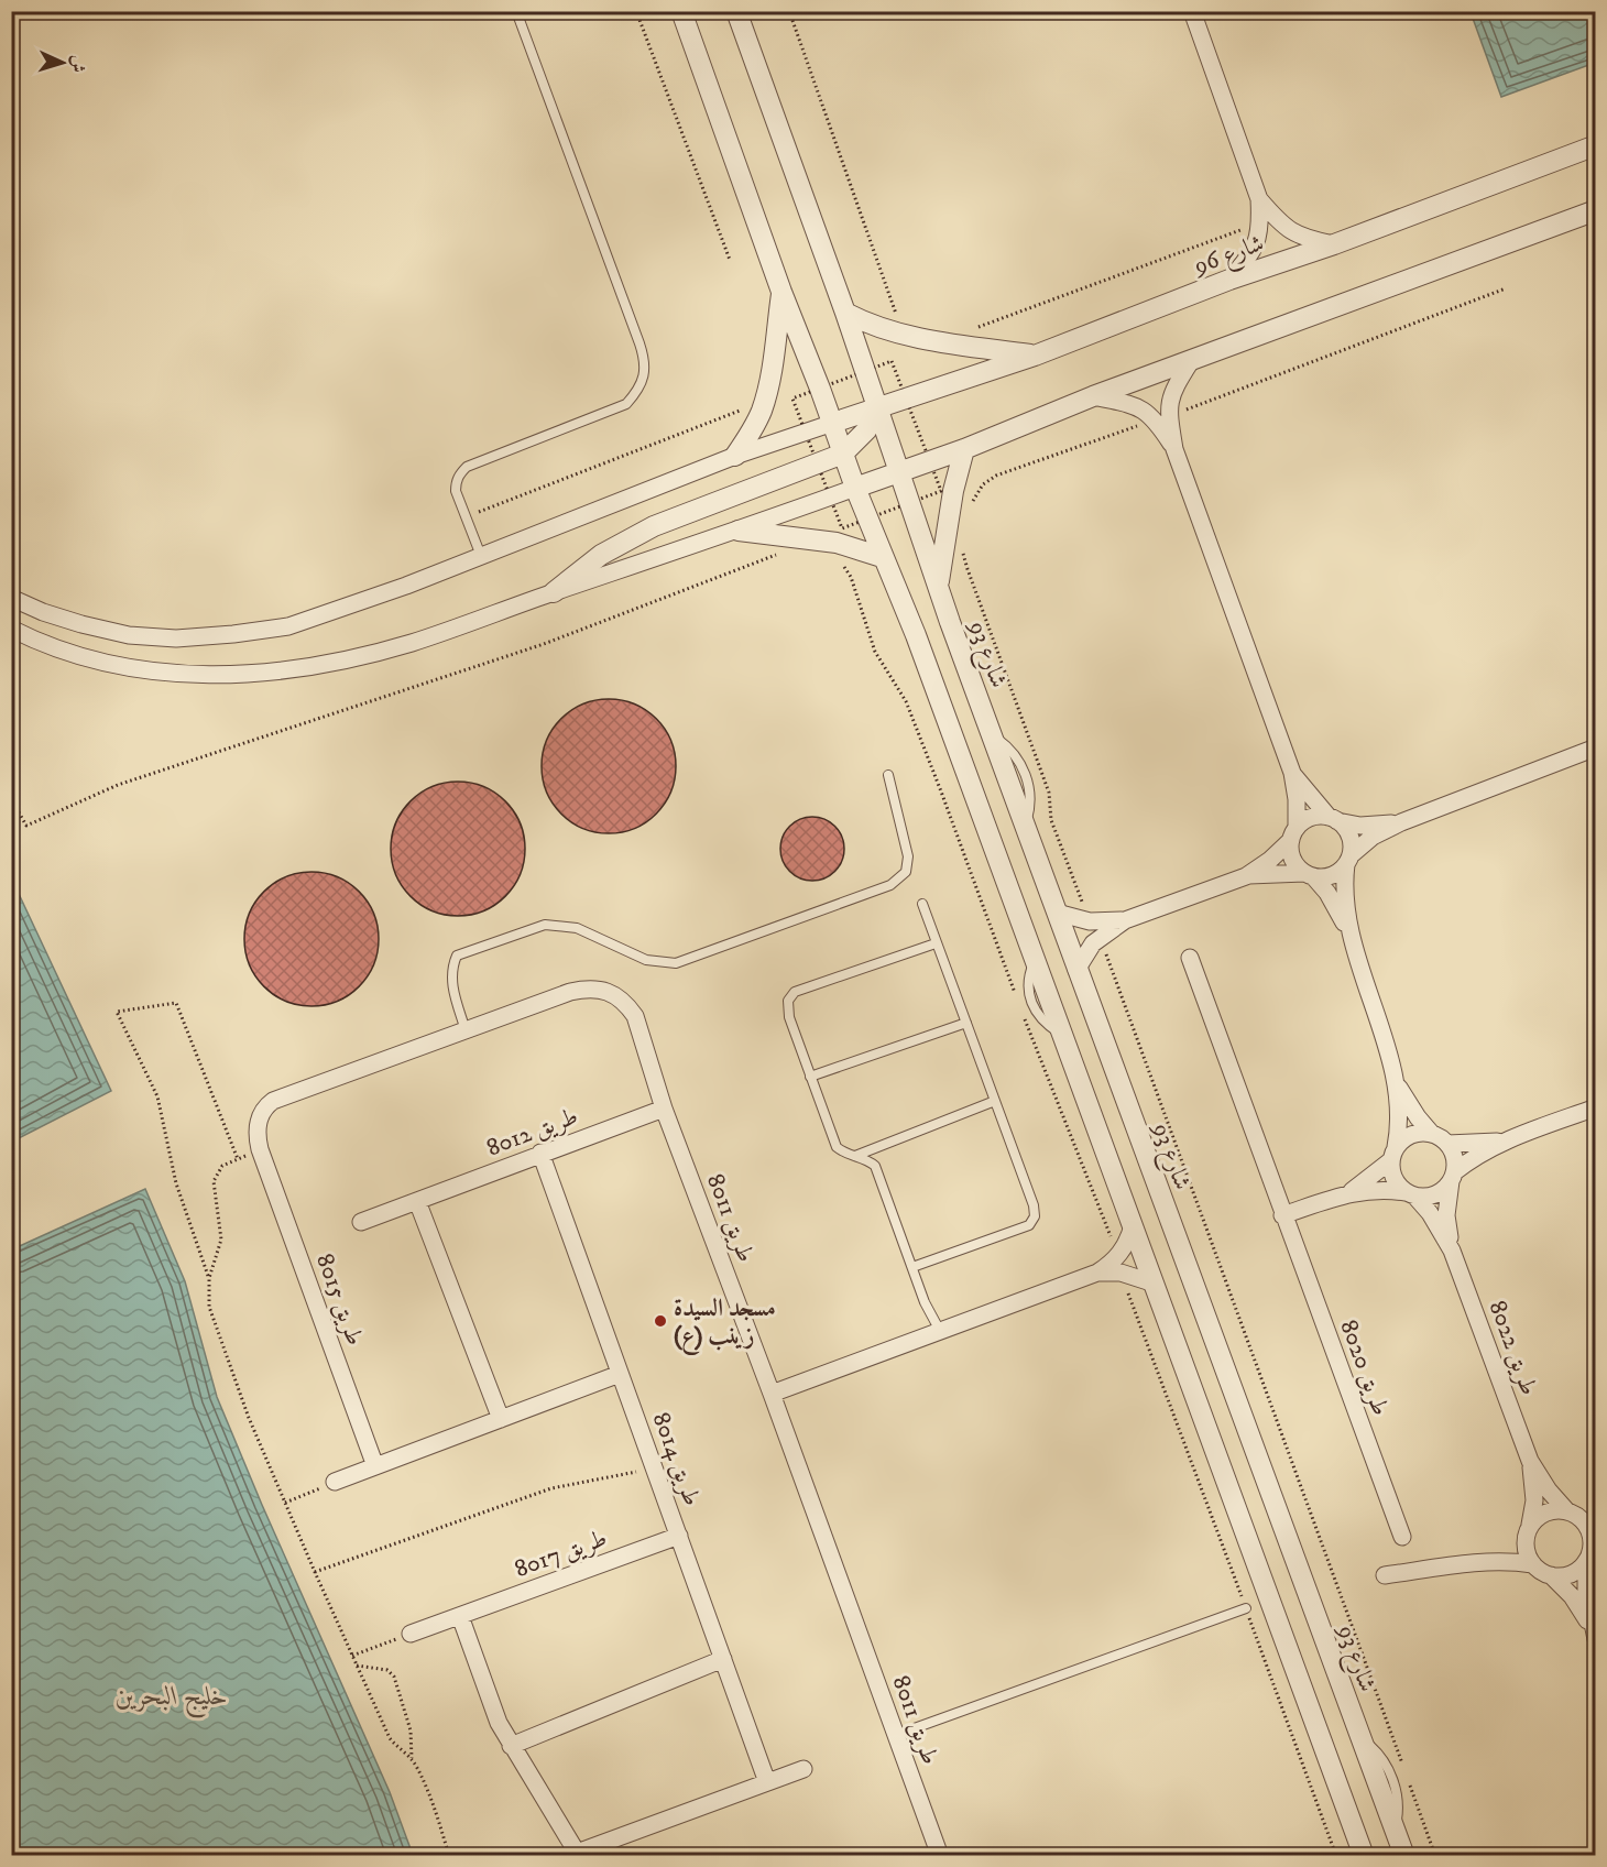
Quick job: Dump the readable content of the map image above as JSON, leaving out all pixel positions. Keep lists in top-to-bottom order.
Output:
{
  "streets": {
    "street": [
      "شارع 96",
      "شارع 93",
      "طريق 8012",
      "طريق 8011",
      "طريق 8015",
      "طريق 8022",
      "طريق 8020",
      "طريق 8014",
      "طريق 8017"
    ]
  },
  "crossings": [
    ["شارع 96", "شارع 93"],
    ["طريق 8012", "طريق 8011"],
    ["طريق 8012", "طريق 8014"],
    ["طريق 8011", "طريق 8015"],
    ["طريق 8014", "طريق 8017"]
  ],
  "water": ["خليج البحرين"],
  "places": ["مسجد السيدة زينب (ع)"],
  "north": "right"
}
